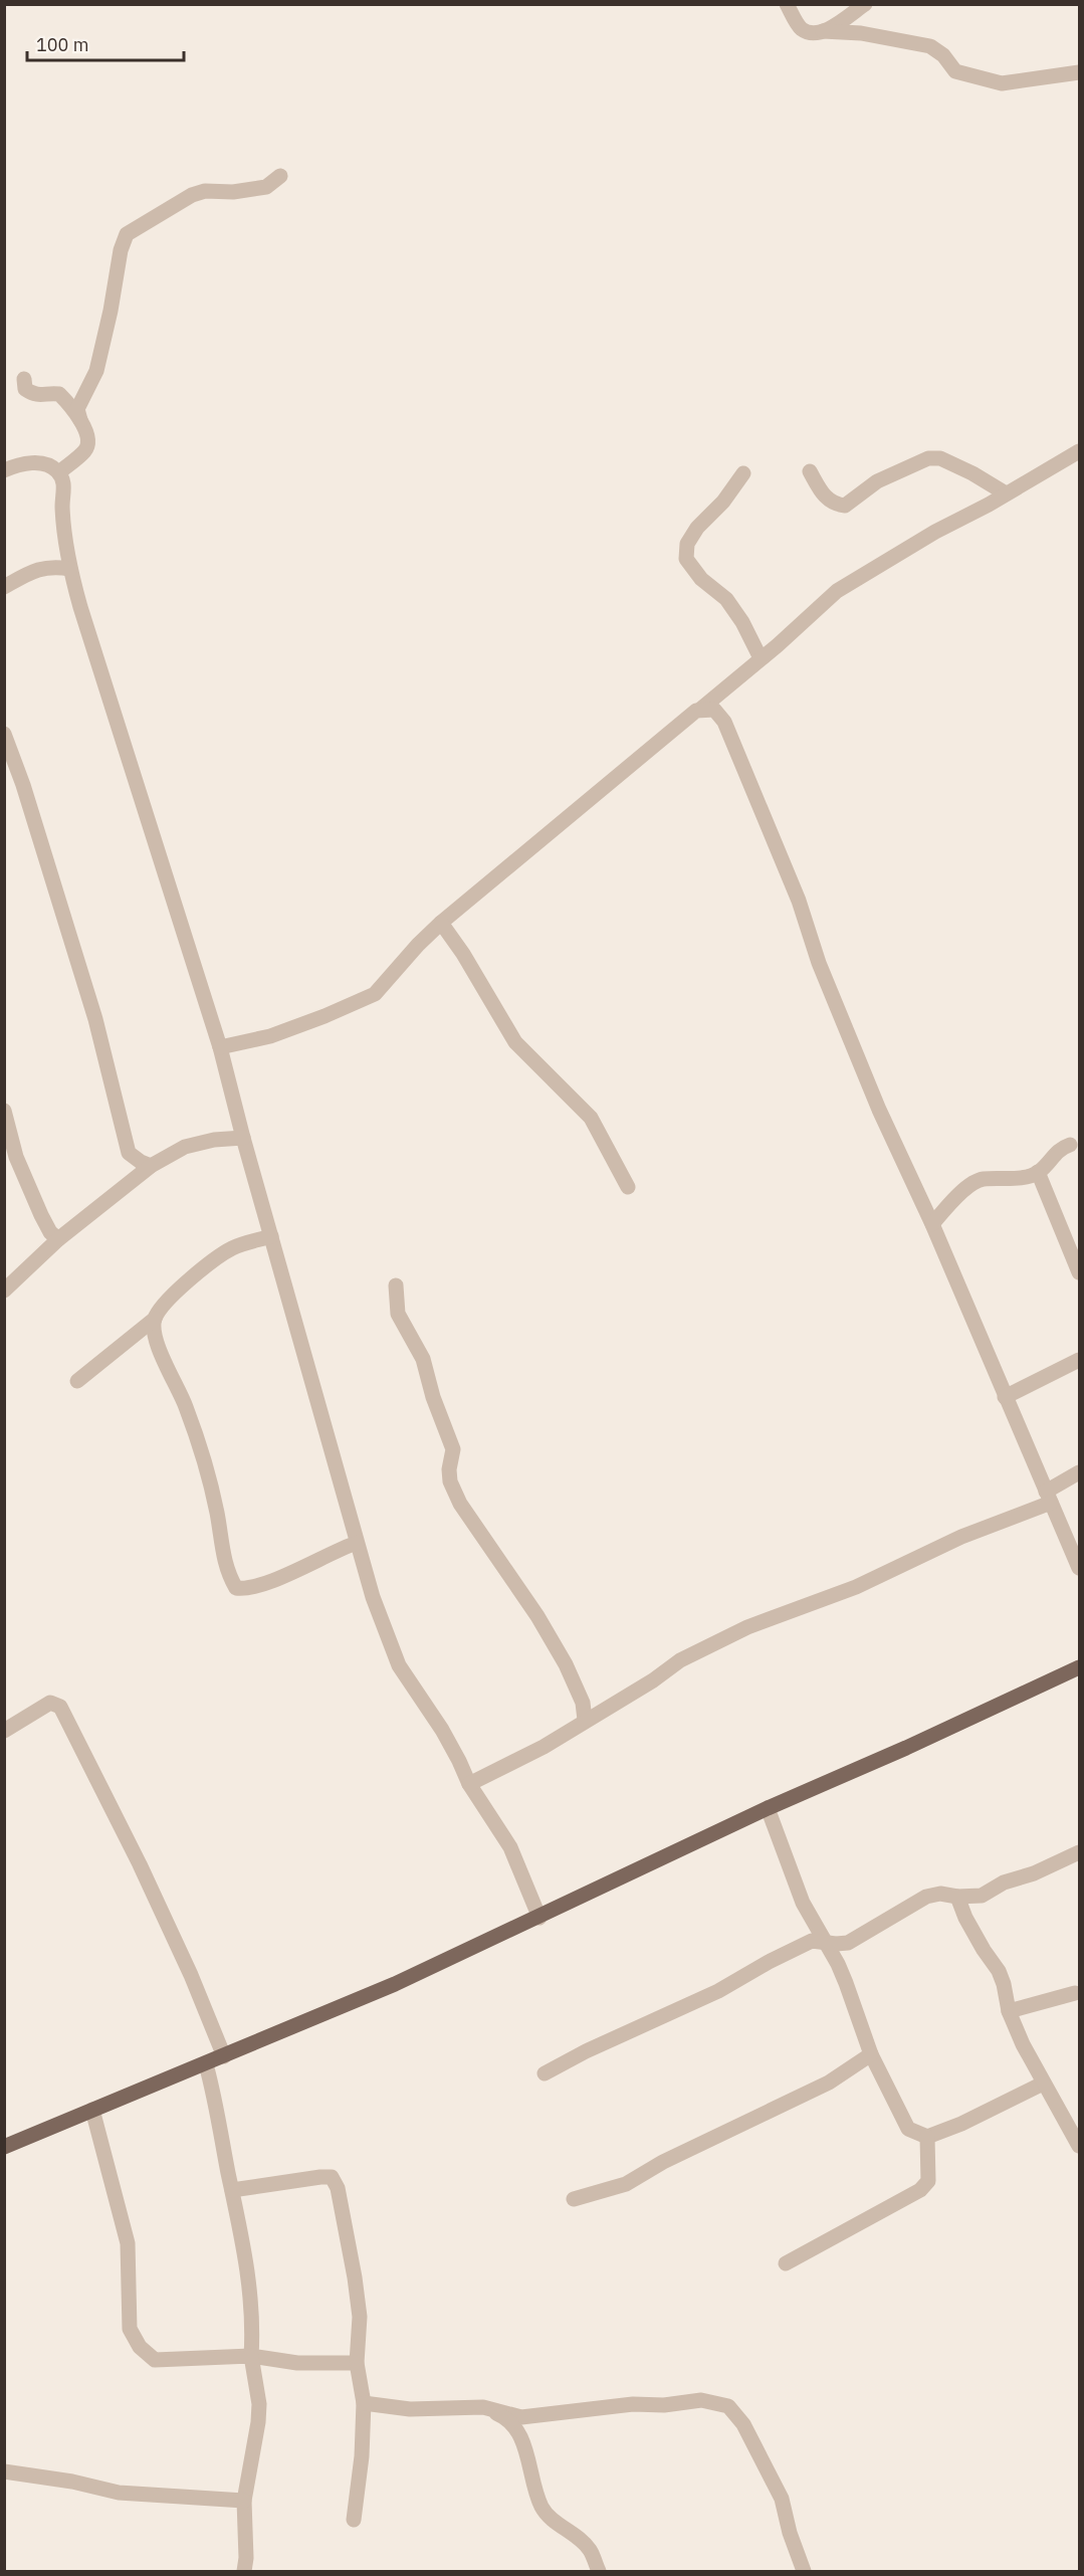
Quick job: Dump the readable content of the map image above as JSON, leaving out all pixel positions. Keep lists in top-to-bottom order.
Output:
{
  "scale_bar": "100 m"
}
